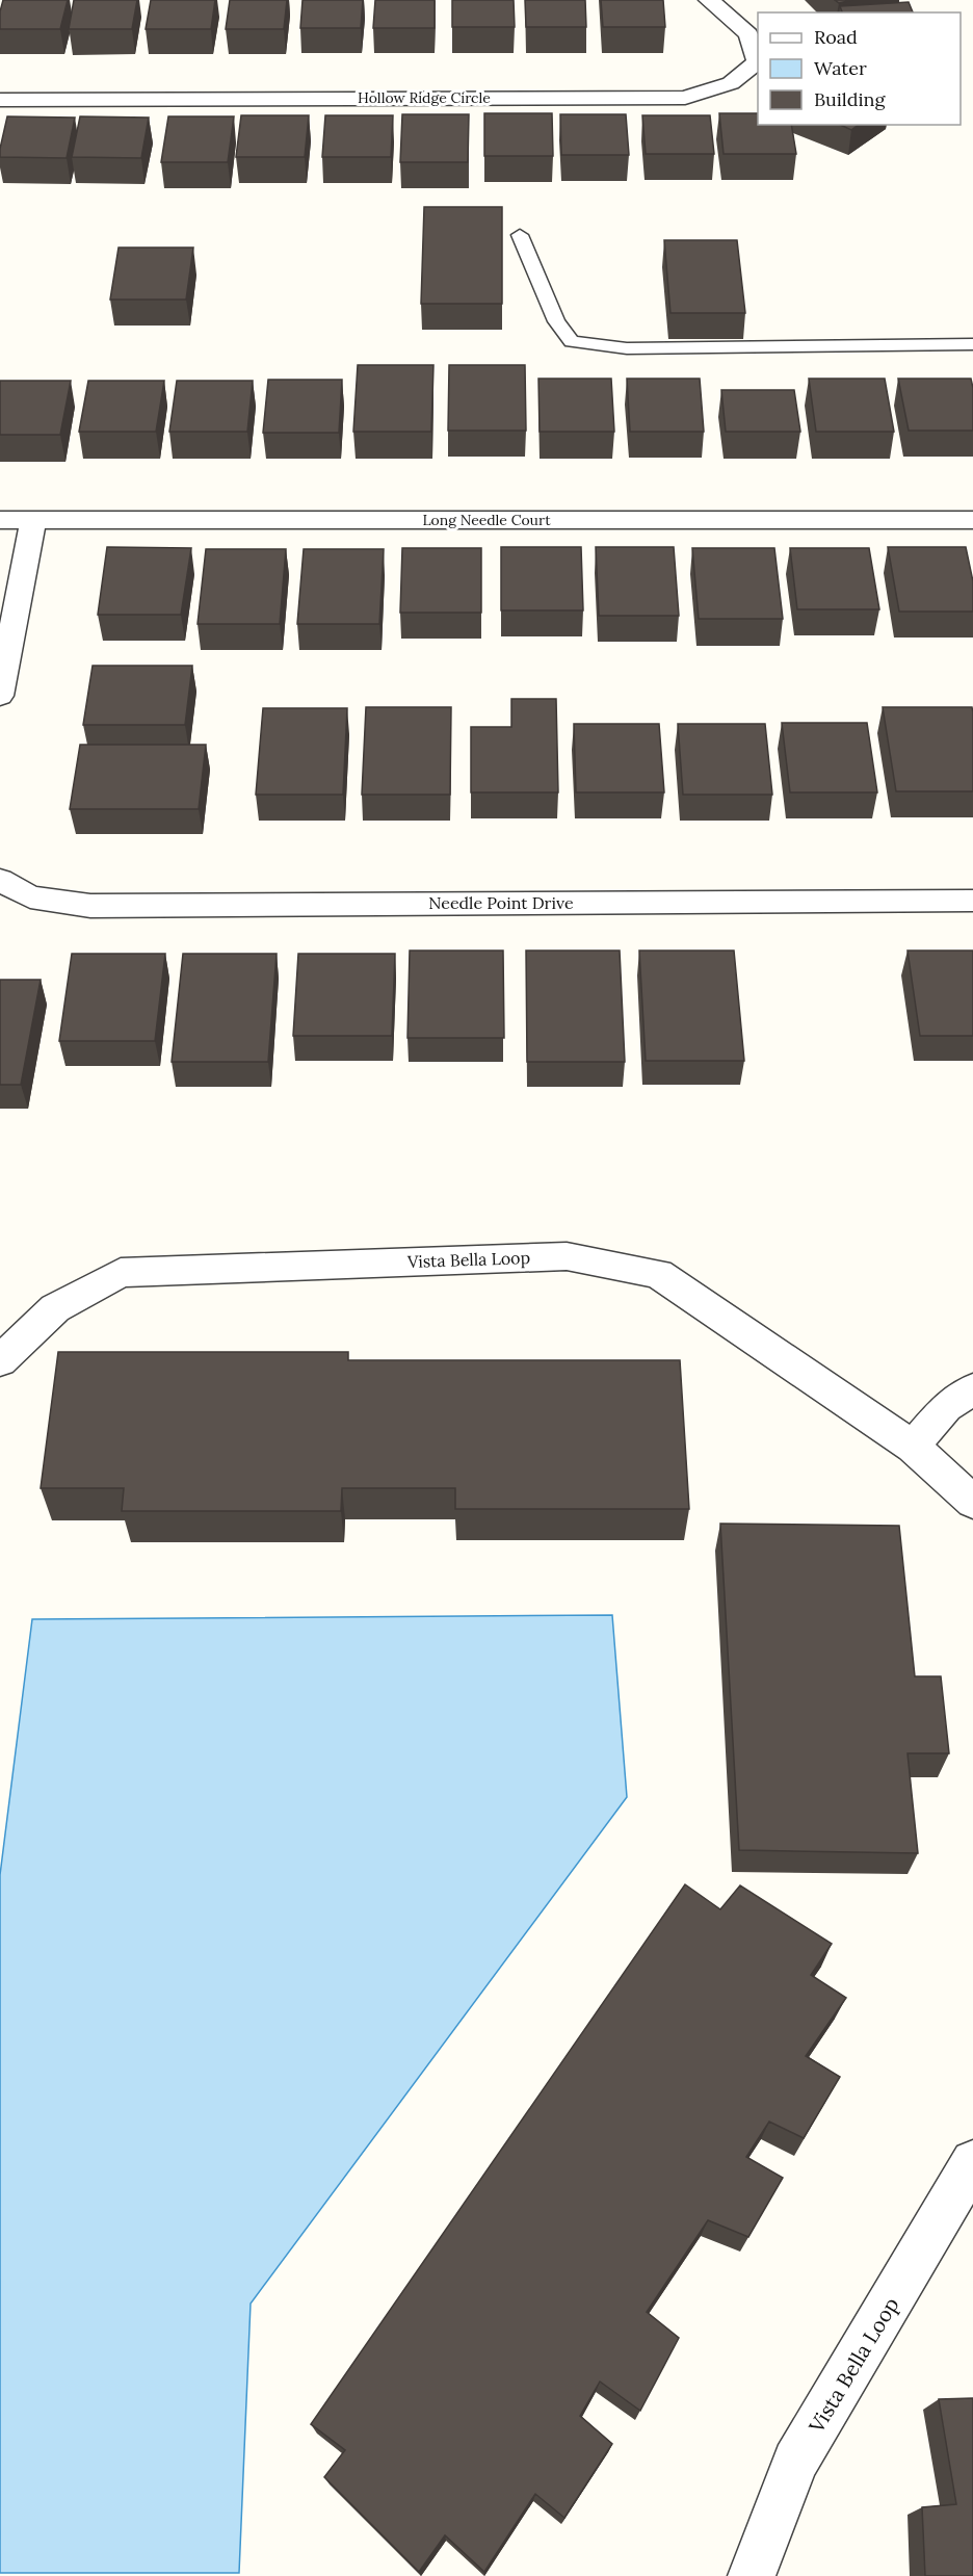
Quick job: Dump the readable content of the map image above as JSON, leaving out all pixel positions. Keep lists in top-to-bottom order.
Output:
{
  "streets": {
    "street": [
      "Hollow Ridge Circle",
      "Long Needle Court",
      "Needle Point Drive",
      "Vista Bella Loop"
    ]
  },
  "legend": ["Road", "Water", "Building"]
}
